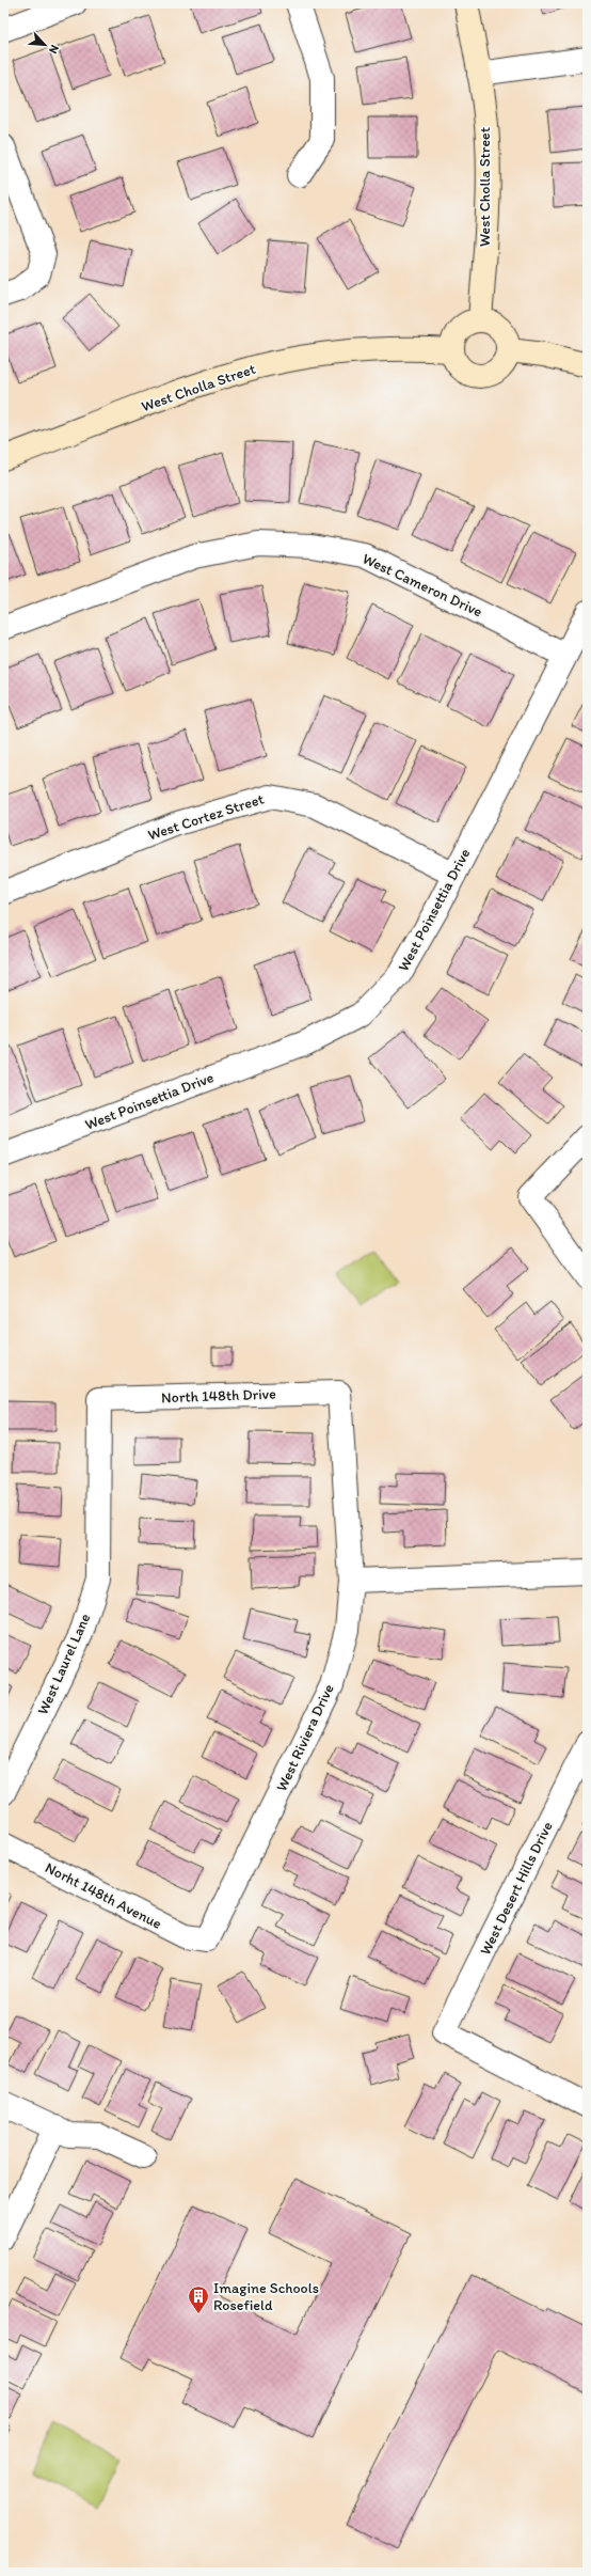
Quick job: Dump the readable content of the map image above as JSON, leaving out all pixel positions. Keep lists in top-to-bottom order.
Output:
{
  "streets": {
    "street": [
      "West Cholla Street",
      "West Cameron Drive",
      "West Cortez Street",
      "West Poinsettia Drive",
      "North 148th Drive",
      "West Laurel Lane",
      "West Riviera Drive",
      "West Desert Hills Drive",
      "Norht 148th Avenue"
    ]
  },
  "crossings": [
    ["West Cameron Drive", "West Poinsettia Drive"],
    ["West Cortez Street", "West Poinsettia Drive"],
    ["North 148th Drive", "West Laurel Lane"],
    ["North 148th Drive", "West Riviera Drive"],
    ["West Riviera Drive", "Norht 148th Avenue"]
  ],
  "places": {
    "building": ["Imagine Schools Rosefield"]
  },
  "north": "bottom right"
}
